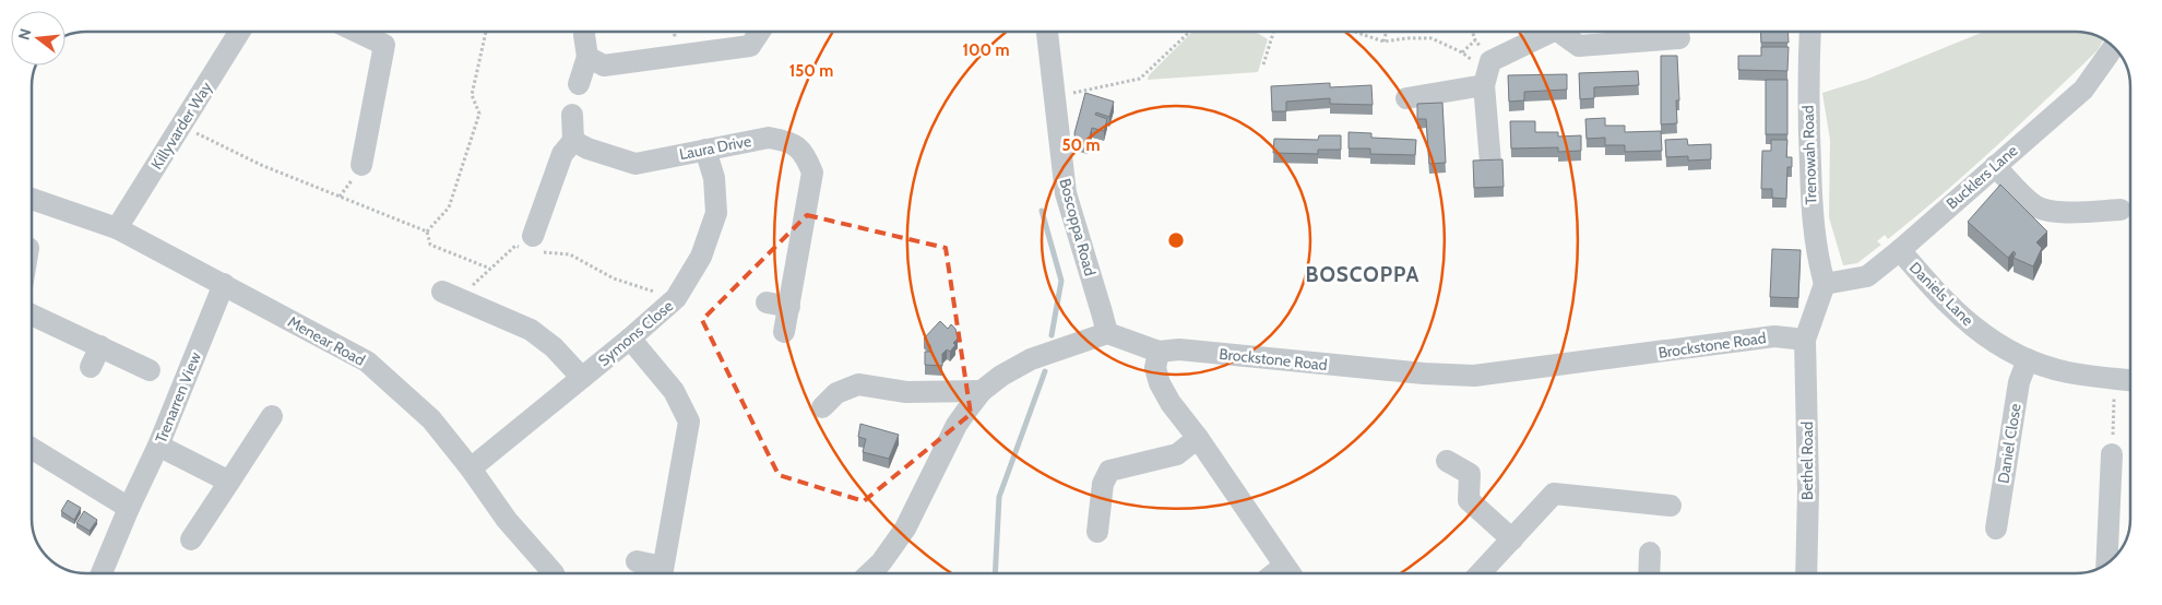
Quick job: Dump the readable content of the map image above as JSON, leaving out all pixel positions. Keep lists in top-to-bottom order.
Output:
{
  "streets": {
    "street": [
      "Killyvarder Way",
      "Laura Drive",
      "Trenowah Road",
      "Bucklers Lane",
      "Boscoppa Road",
      "Daniels Lane",
      "Symons Close",
      "Menear Road",
      "Brockstone Road",
      "Trenarren View",
      "Daniel Close",
      "Bethel Road"
    ]
  },
  "crossings": [
    ["Killyvarder Way", "Menear Road"],
    ["Laura Drive", "Symons Close"],
    ["Trenowah Road", "Bucklers Lane"],
    ["Bucklers Lane", "Daniels Lane"],
    ["Boscoppa Road", "Brockstone Road"],
    ["Daniels Lane", "Daniel Close"],
    ["Symons Close", "Menear Road"],
    ["Menear Road", "Trenarren View"],
    ["Brockstone Road", "Bethel Road"]
  ],
  "districts": ["BOSCOPPA"],
  "north": "left",
  "rings": ["100 m", "150 m", "50 m"]
}
